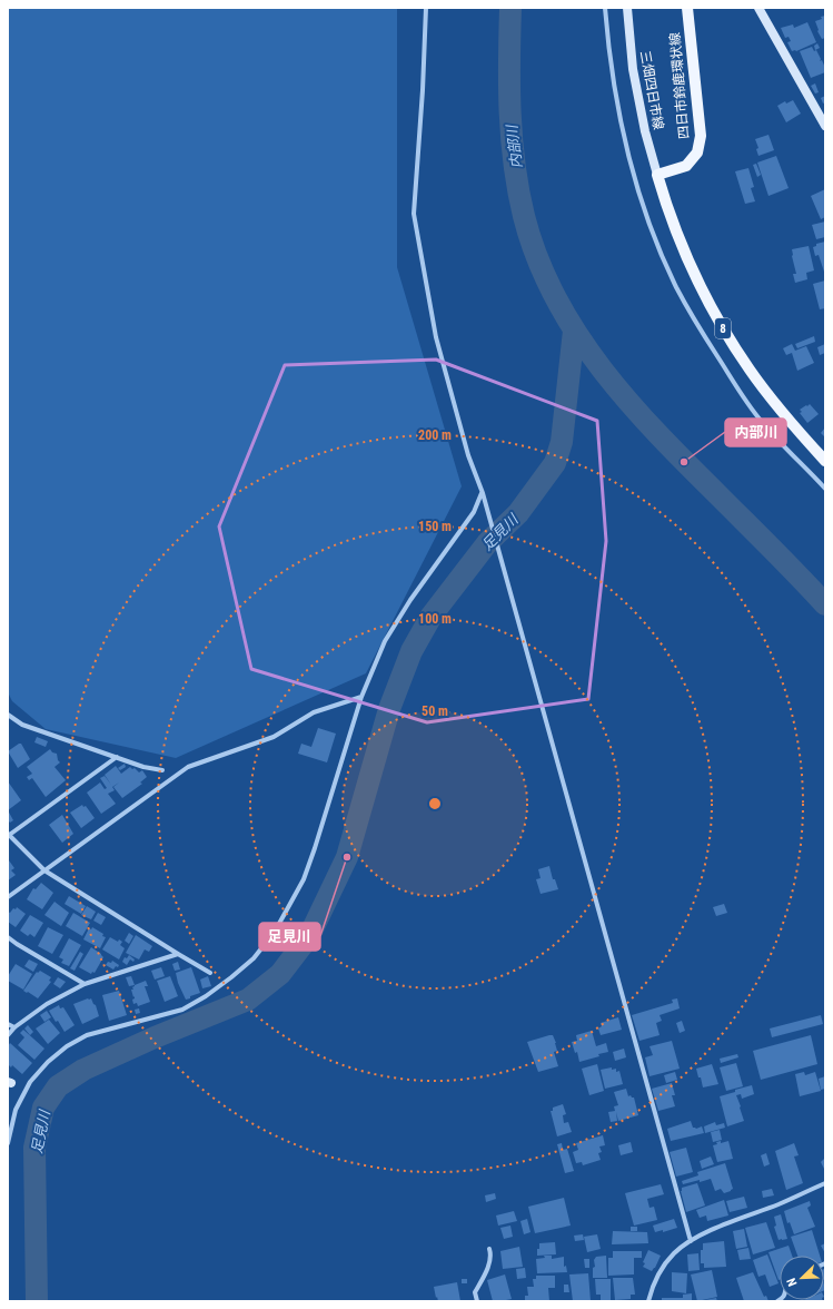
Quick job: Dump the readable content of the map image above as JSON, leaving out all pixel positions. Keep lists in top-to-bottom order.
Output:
{
  "streets": {
    "main road": ["四日市鈴鹿環状線", "三畑四日市線", "8"]
  },
  "crossings": [
    ["四日市鈴鹿環状線", "三畑四日市線"],
    ["四日市鈴鹿環状線", "8"],
    ["三畑四日市線", "8"]
  ],
  "water": ["内部川", "足見川"],
  "places": ["内部川", "足見川"],
  "north": "bottom left",
  "rings": [
    "200 m",
    "150 m",
    "100 m",
    "50 m"
  ]
}
